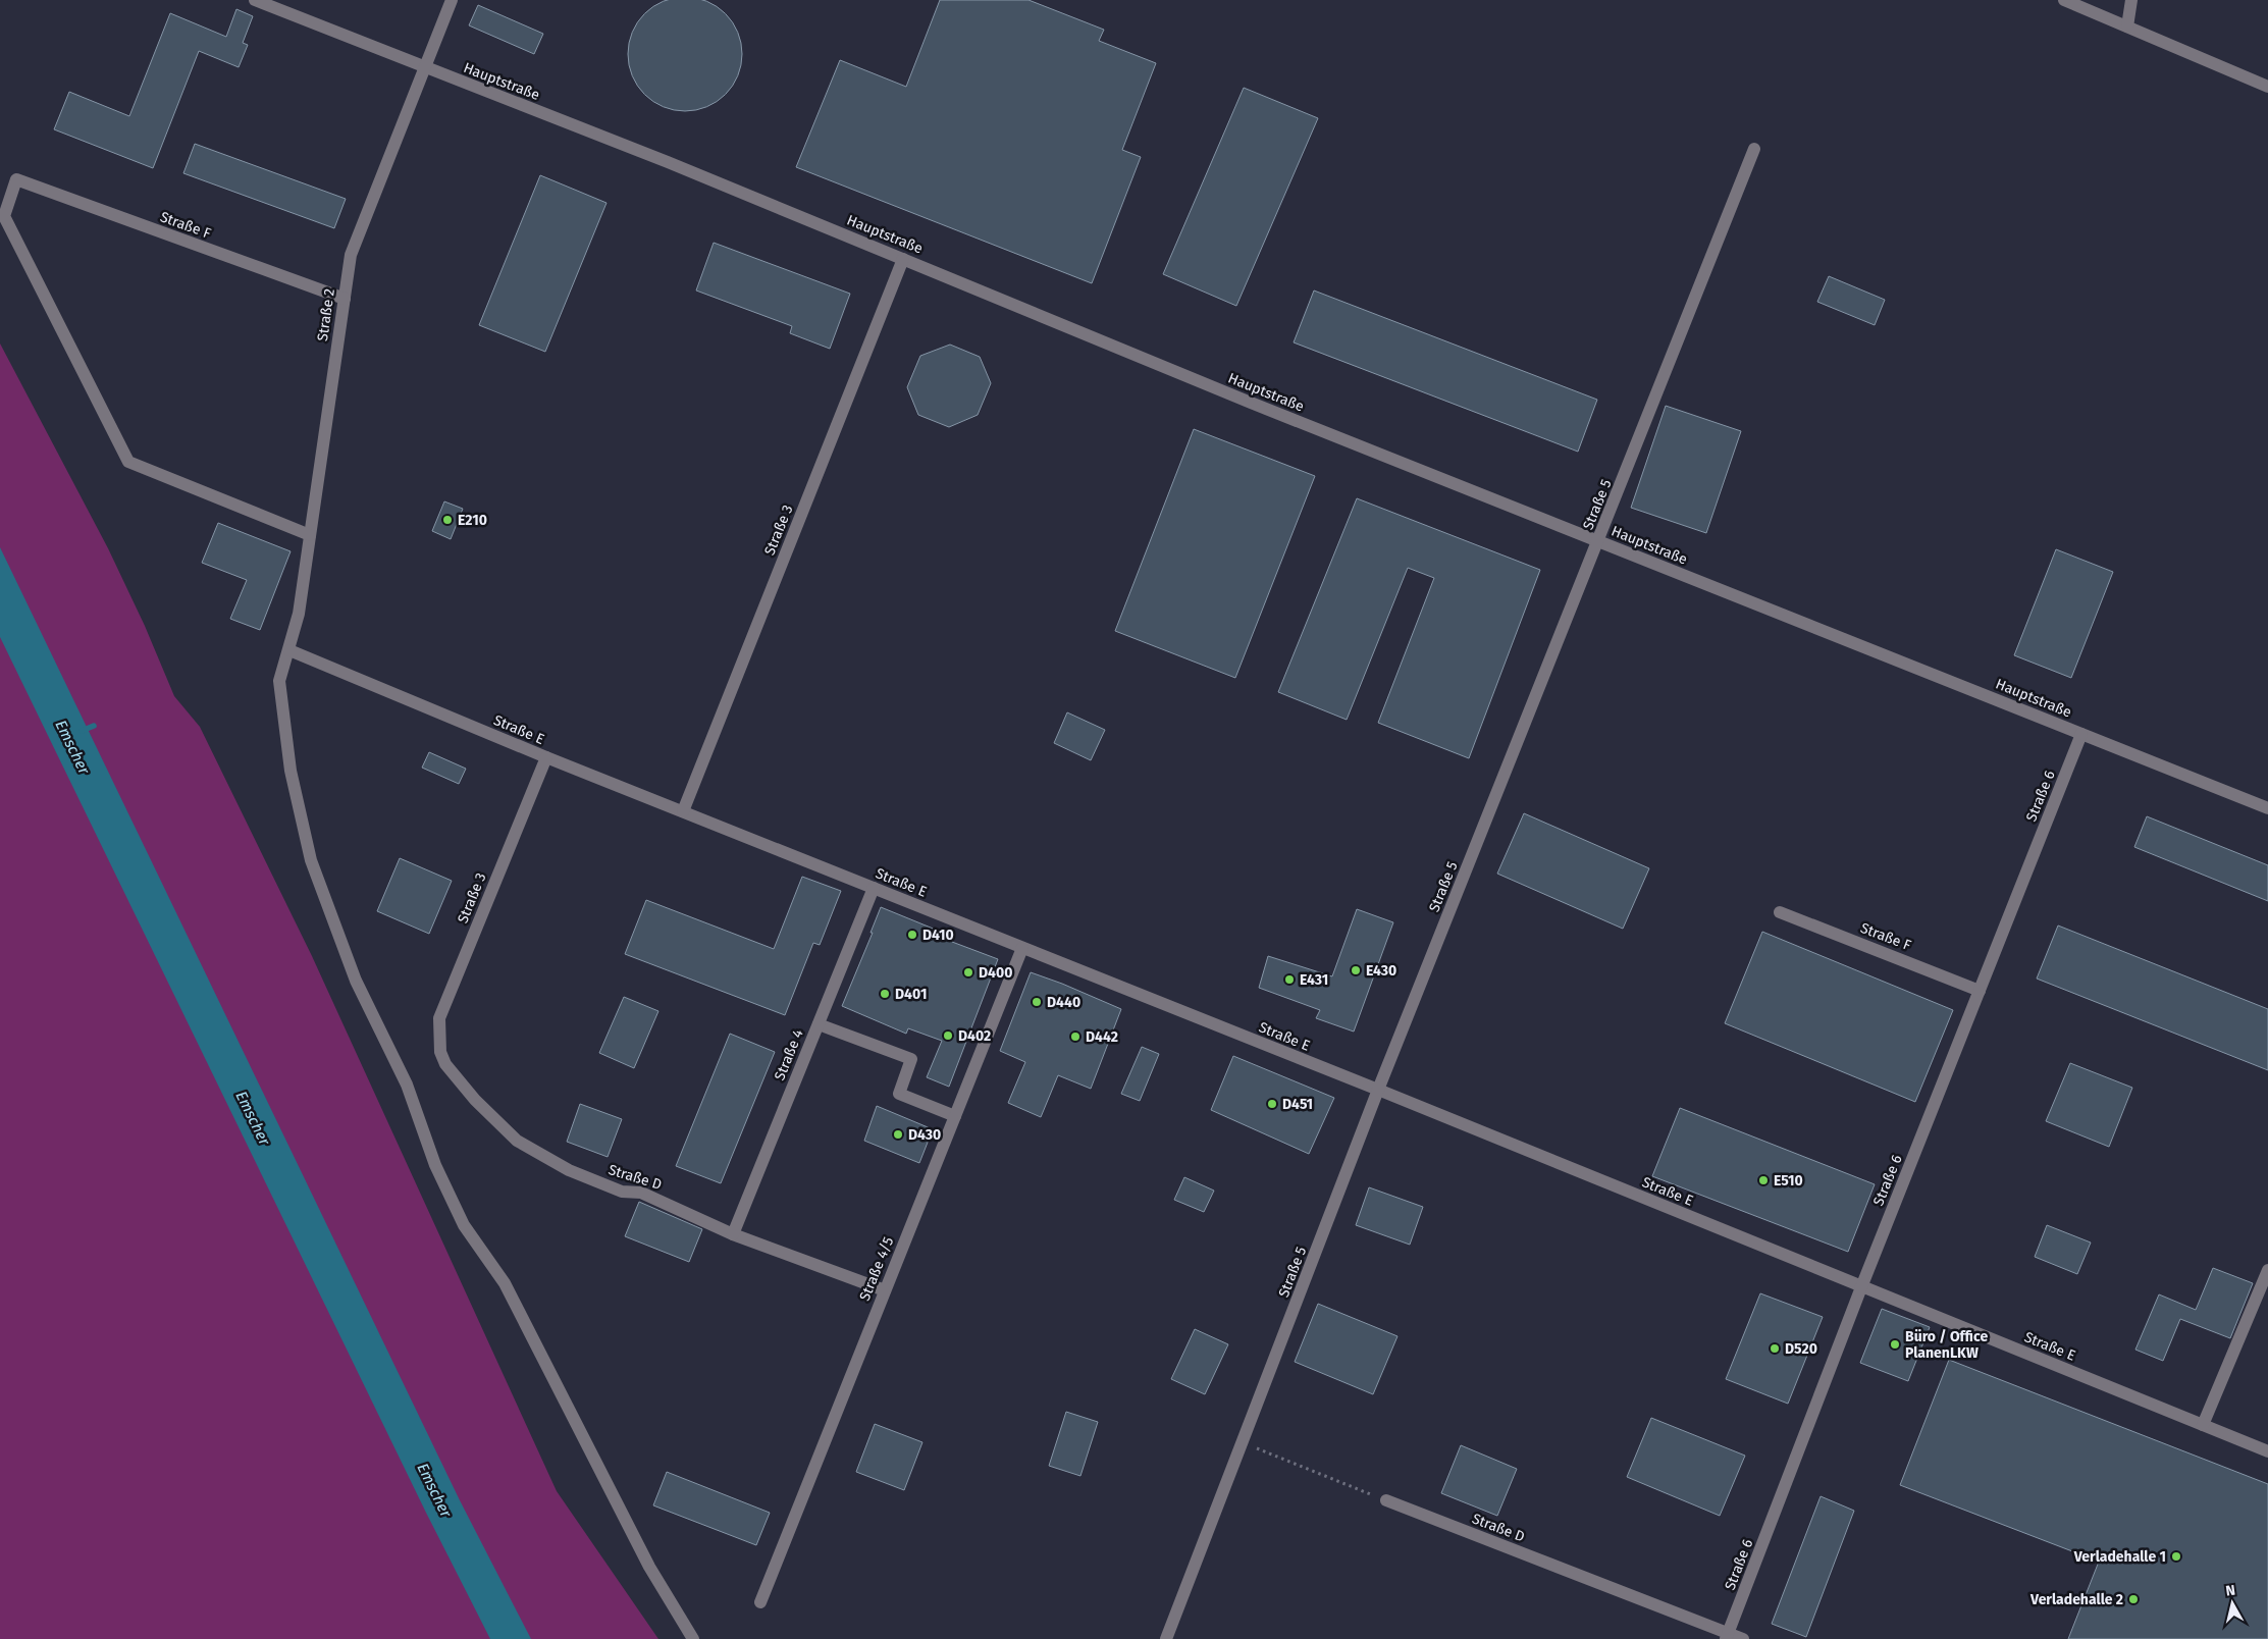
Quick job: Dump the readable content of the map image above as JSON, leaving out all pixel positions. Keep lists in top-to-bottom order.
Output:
{
  "streets": {
    "street": [
      "Hauptstraße",
      "Straße F",
      "Straße 2",
      "Straße 5",
      "Straße 3",
      "Straße E",
      "Straße 6",
      "Straße 4",
      "Straße D",
      "Straße 4/5"
    ]
  },
  "crossings": [
    ["Hauptstraße", "Straße 2"],
    ["Hauptstraße", "Straße 5"],
    ["Hauptstraße", "Straße 3"],
    ["Hauptstraße", "Straße 6"],
    ["Straße F", "Straße 2"],
    ["Straße F", "Straße 6"],
    ["Straße 2", "Straße E"],
    ["Straße 5", "Straße E"],
    ["Straße 3", "Straße E"],
    ["Straße 3", "Straße D"],
    ["Straße E", "Straße 6"],
    ["Straße E", "Straße 4"],
    ["Straße E", "Straße 4/5"],
    ["Straße 6", "Straße D"],
    ["Straße 4", "Straße D"],
    ["Straße D", "Straße 4/5"]
  ],
  "water": ["Emscher"],
  "places": [
    "E210",
    "D410",
    "E430",
    "D400",
    "E431",
    "D401",
    "D440",
    "D402",
    "D442",
    "D451",
    "D430",
    "E510",
    "Büro / Office PlanenLKW",
    "D520",
    "Verladehalle 1",
    "Verladehalle 2"
  ],
  "north": "top"
}
